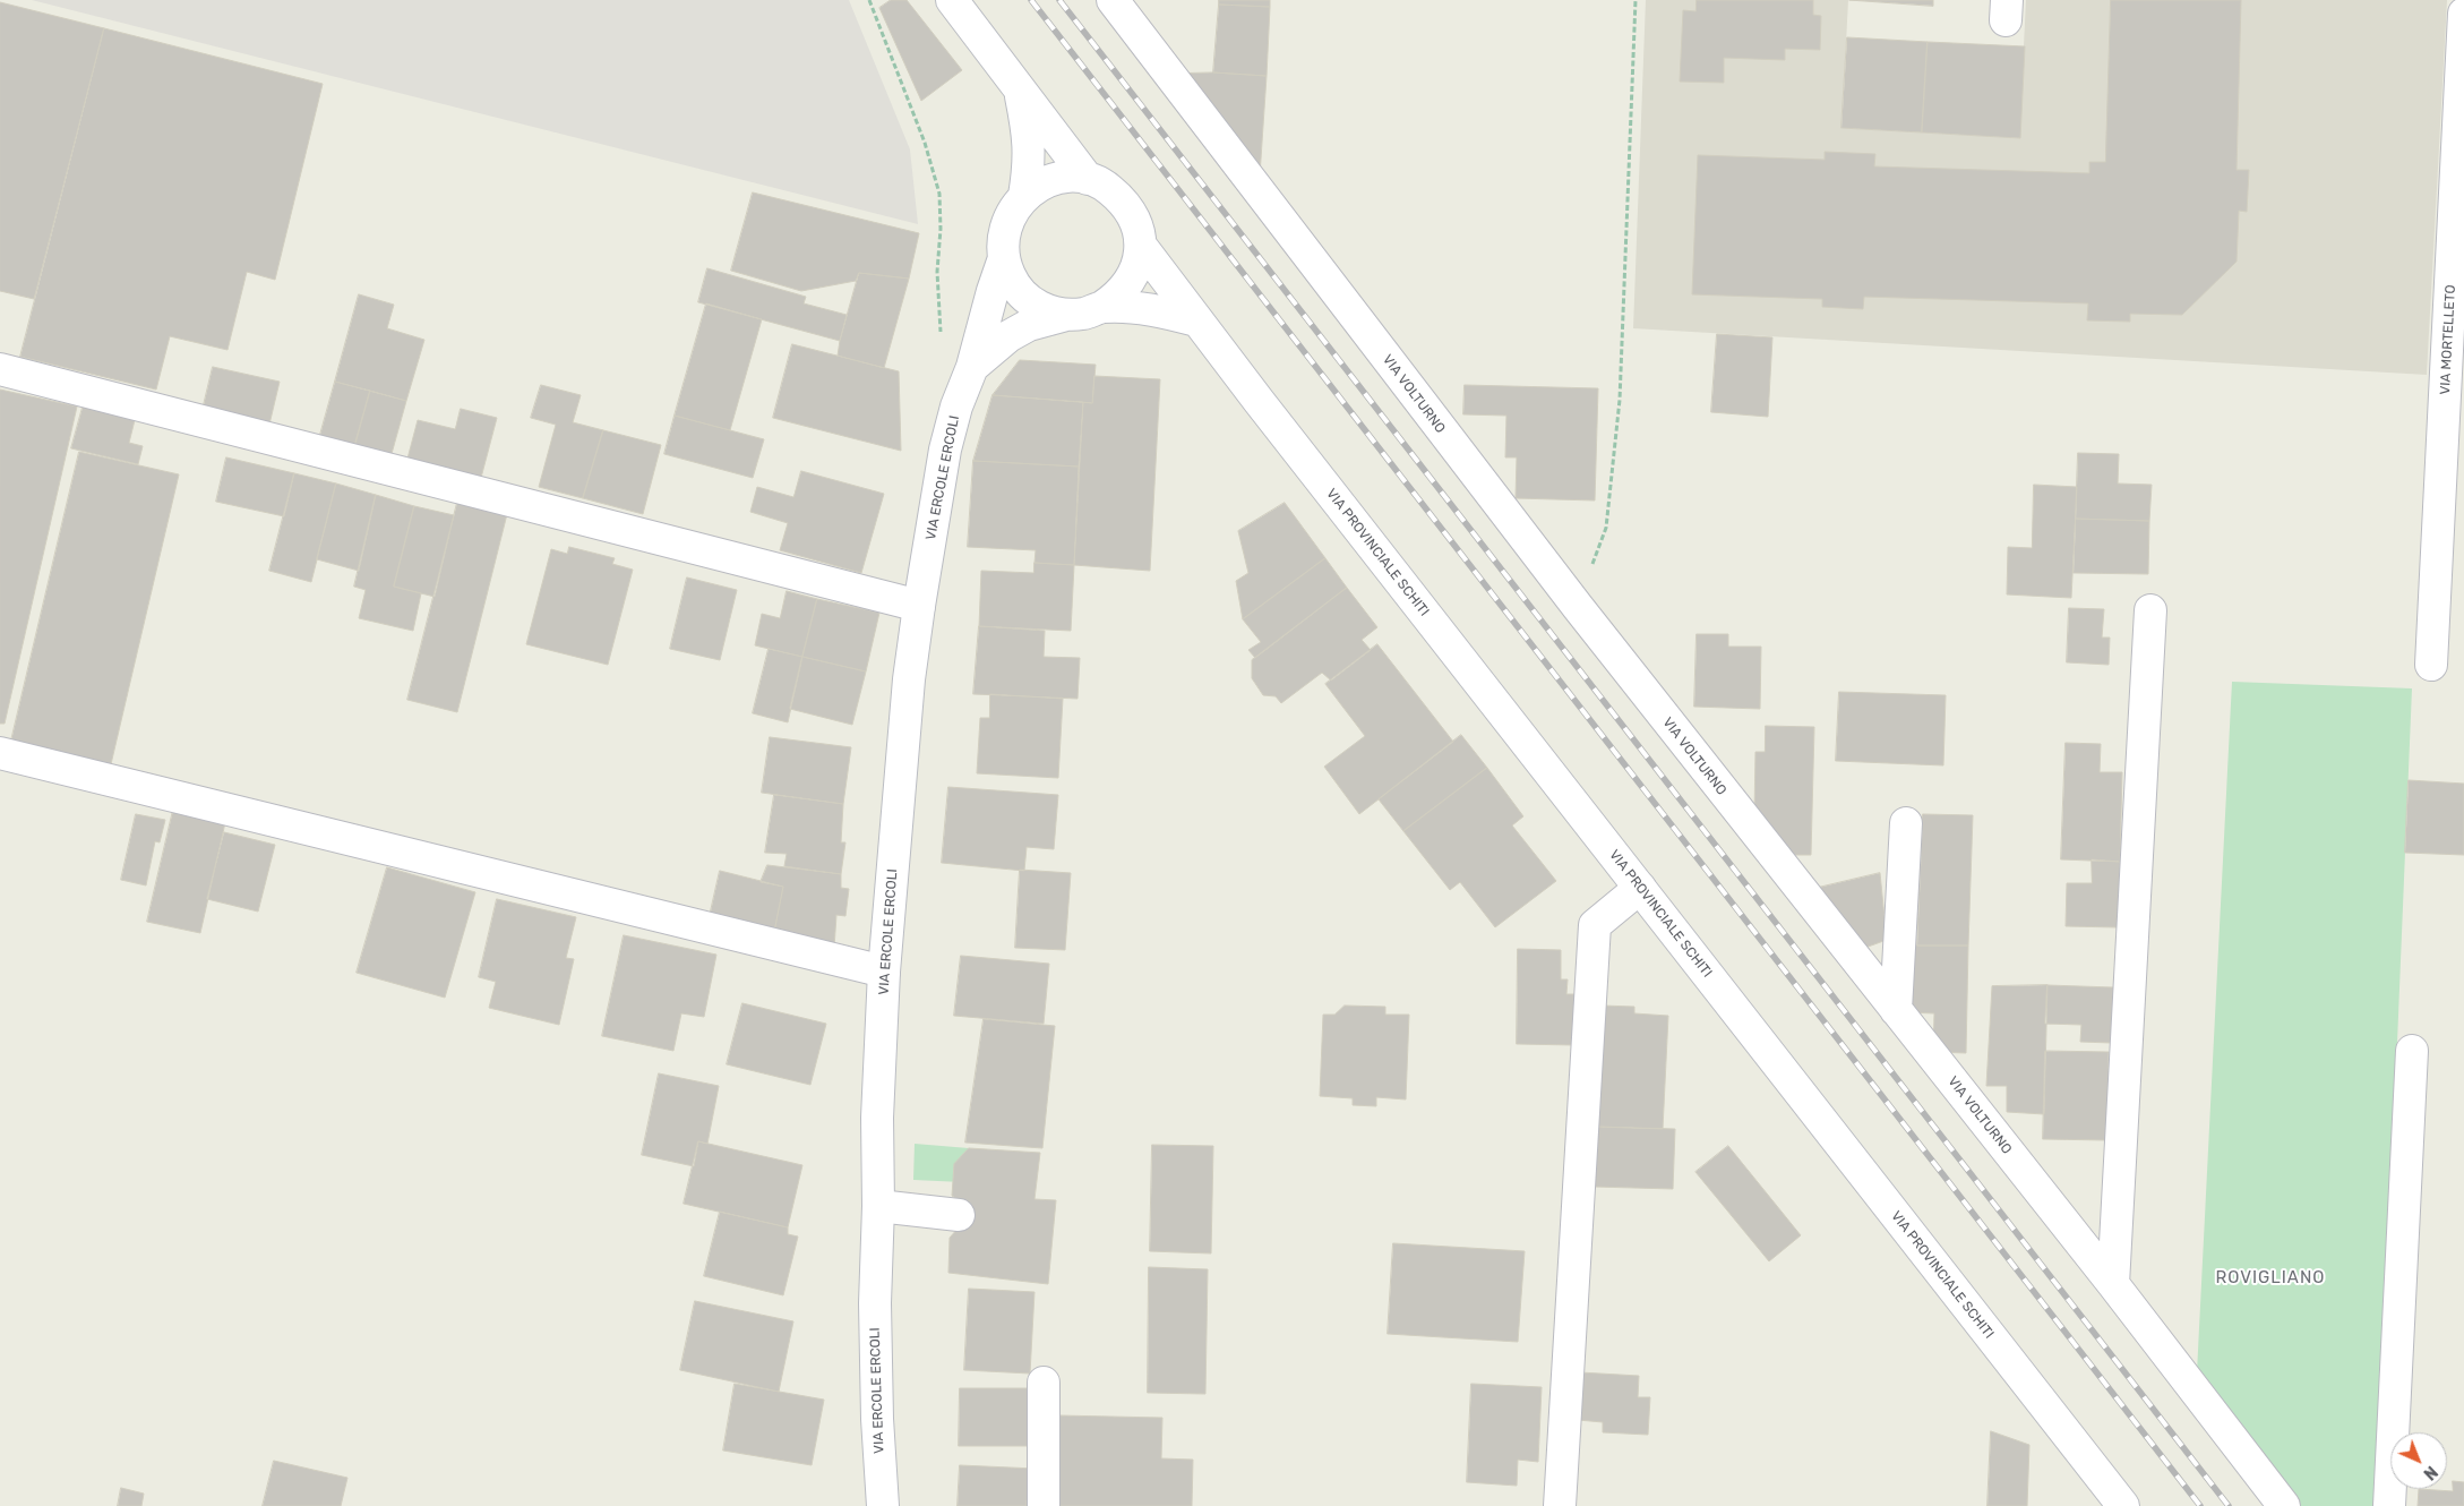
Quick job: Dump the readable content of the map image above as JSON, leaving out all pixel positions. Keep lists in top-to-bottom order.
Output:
{
  "streets": {
    "street": [
      "VIA MORTELLETO",
      "VIA VOLTURNO",
      "VIA ERCOLE ERCOLI",
      "VIA PROVINCIALE SCHITI"
    ]
  },
  "crossings": [
    ["VIA ERCOLE ERCOLI", "VIA PROVINCIALE SCHITI"]
  ],
  "districts": ["ROVIGLIANO"],
  "north": "bottom right"
}
